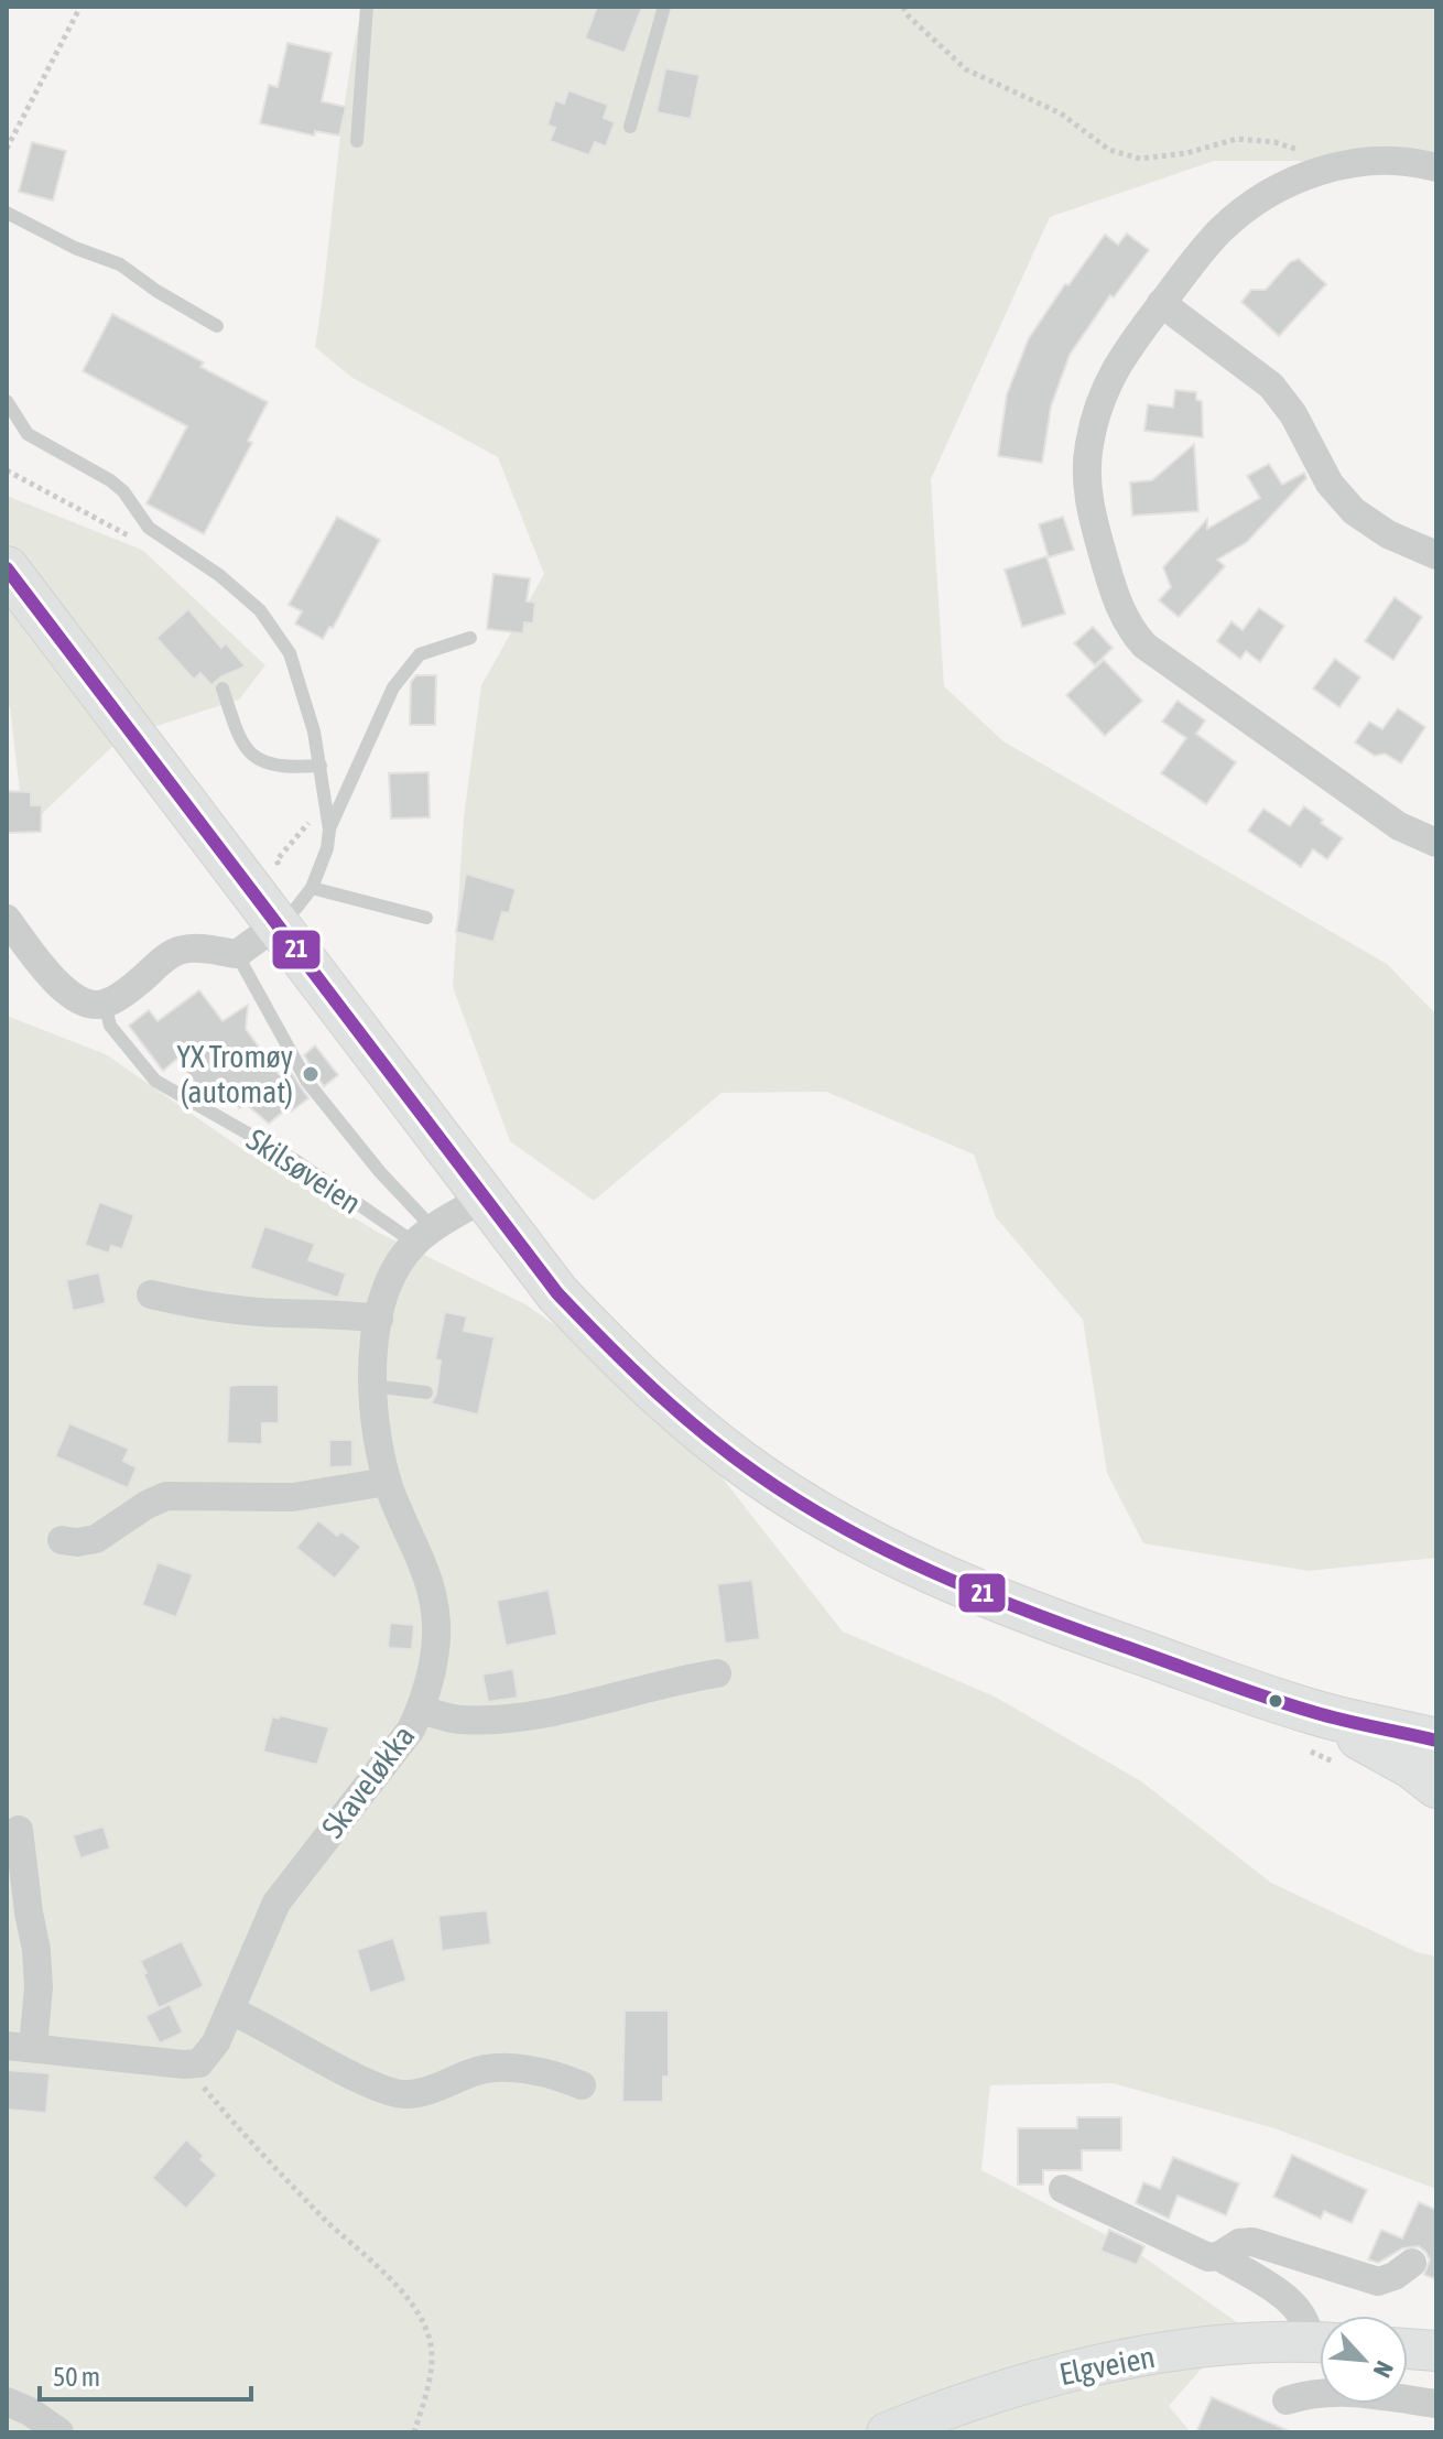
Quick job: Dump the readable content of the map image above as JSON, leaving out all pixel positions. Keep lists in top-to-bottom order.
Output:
{
  "streets": {
    "main road": ["Elgveien"],
    "street": ["Skaveløkka"],
    "lane": ["Skilsøveien"]
  },
  "crossings": [
    ["Skilsøveien", "Skaveløkka"]
  ],
  "places": ["YX Tromøy (automat)"],
  "lines": ["transit line 21"],
  "scale_bar": "50 m",
  "north": "bottom right"
}
